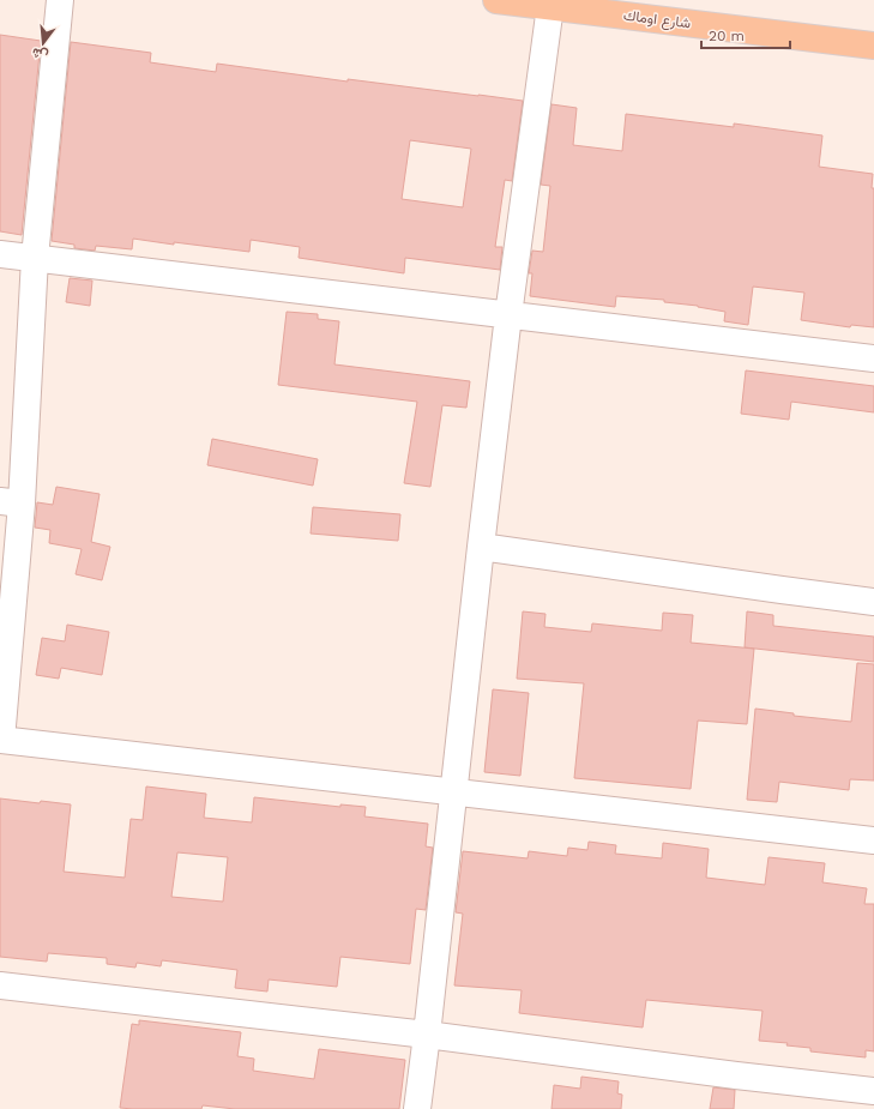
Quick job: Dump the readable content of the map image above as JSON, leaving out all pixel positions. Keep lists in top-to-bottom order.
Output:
{
  "streets": {
    "main road": ["شارع اوماك"]
  },
  "scale_bar": "20 m",
  "north": "bottom"
}
